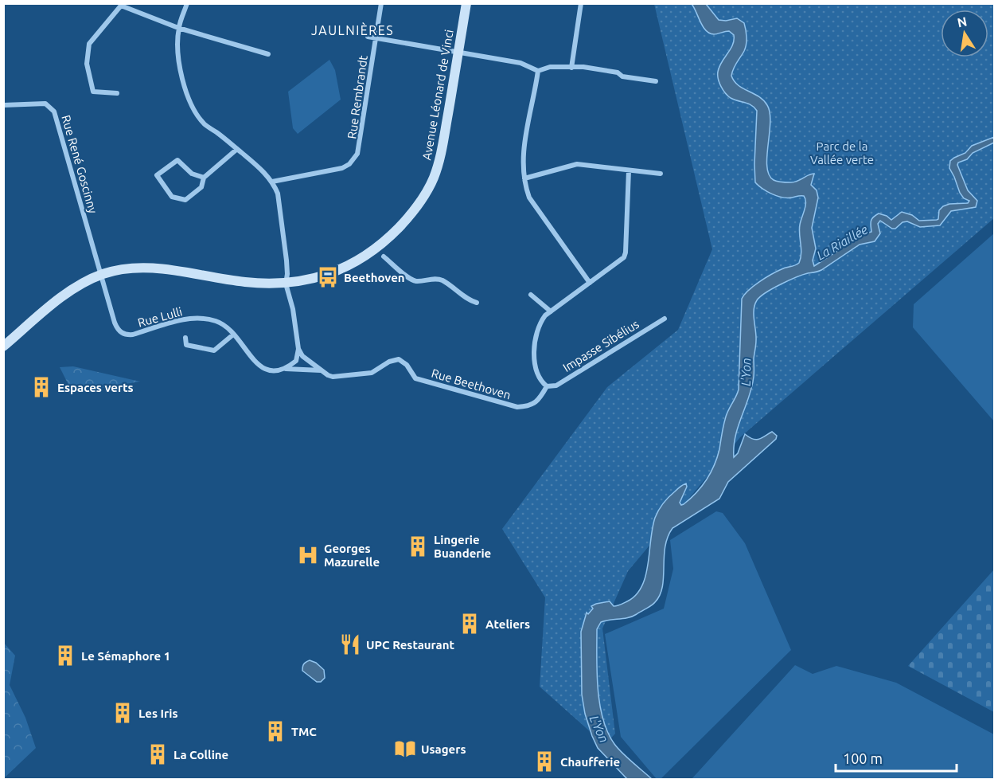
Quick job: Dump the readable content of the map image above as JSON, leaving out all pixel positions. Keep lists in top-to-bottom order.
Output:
{
  "streets": {
    "street": [
      "Avenue Léonard de Vinci",
      "Rue Rembrandt",
      "Rue René Goscinny",
      "Rue Lulli",
      "Impasse Sibélius",
      "Rue Beethoven"
    ]
  },
  "crossings": [
    ["Avenue Léonard de Vinci", "Rue René Goscinny"],
    ["Avenue Léonard de Vinci", "Rue Lulli"],
    ["Rue René Goscinny", "Rue Lulli"],
    ["Impasse Sibélius", "Rue Beethoven"]
  ],
  "districts": ["JAULNIÈRES"],
  "water": ["La Riaillée", "L'Yon"],
  "parks": ["Parc de la Vallée verte"],
  "places": {
    "bus stop": ["Beethoven"],
    "building": [
      "Espaces verts",
      "Lingerie Buanderie",
      "Ateliers",
      "Le Sémaphore 1",
      "Les Iris",
      "TMC",
      "La Colline",
      "Chaufferie"
    ],
    "hospital": ["Georges Mazurelle"],
    "restaurant": ["UPC Restaurant"],
    "library": ["Usagers"]
  },
  "scale_bar": "100 m",
  "north": "top"
}
